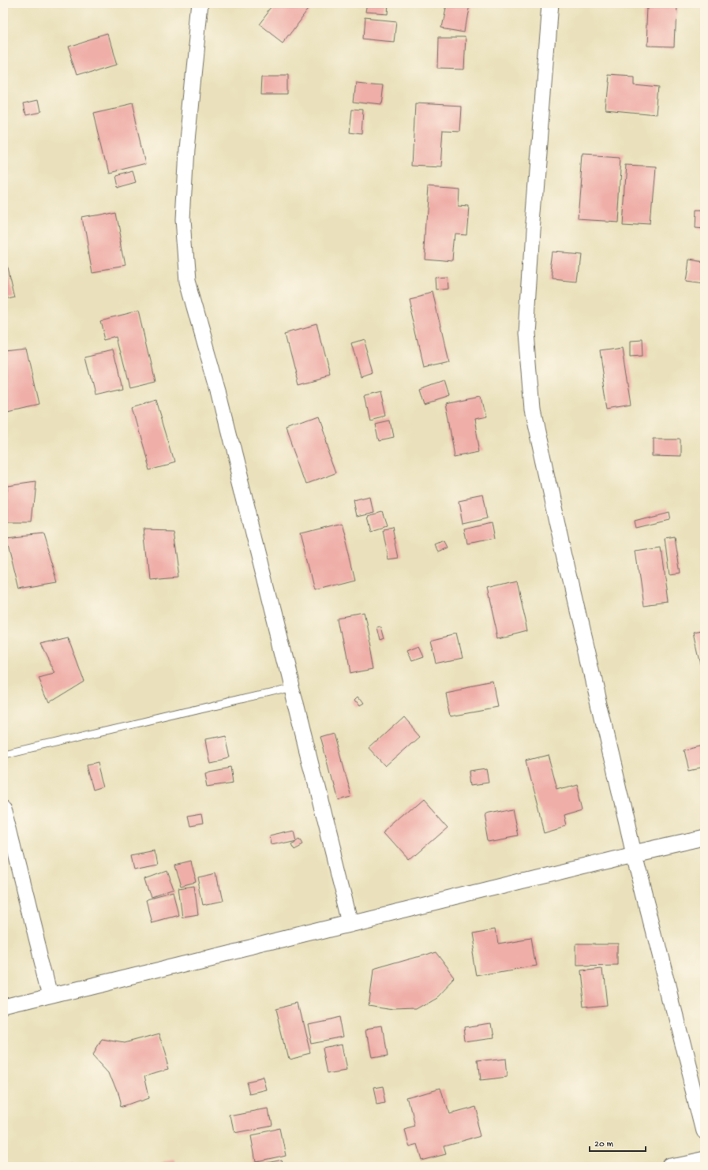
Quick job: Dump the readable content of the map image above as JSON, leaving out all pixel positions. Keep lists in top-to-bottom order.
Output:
{
  "scale_bar": "20 m"
}
